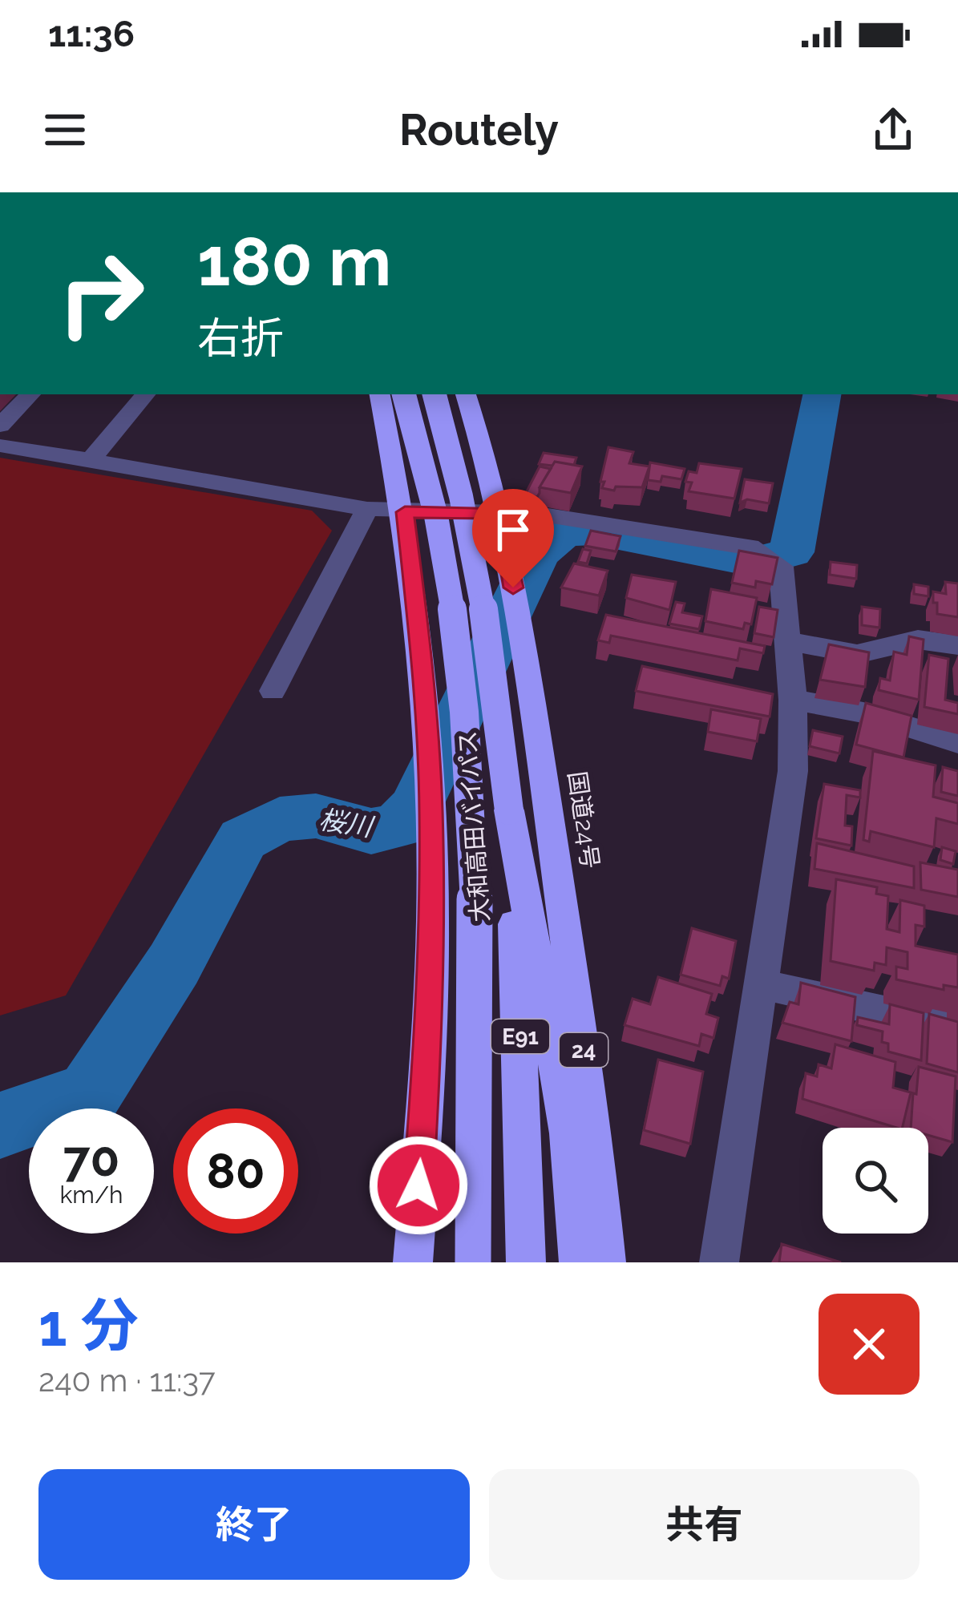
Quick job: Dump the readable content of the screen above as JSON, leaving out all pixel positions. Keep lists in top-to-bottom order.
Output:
{
  "streets": {
    "highway": [
      "国道24号",
      "大和高田バイパス",
      "E91",
      "24"
    ]
  },
  "water": ["桜川"],
  "page": {
    "status": "11:36",
    "header": "Routely",
    "turn": ["180 m", "右折"],
    "speed": "70 km/h",
    "limit": "80",
    "heading": ["1 分", "240 m · 11:37"],
    "buttons": ["終了", "共有"]
  }
}
